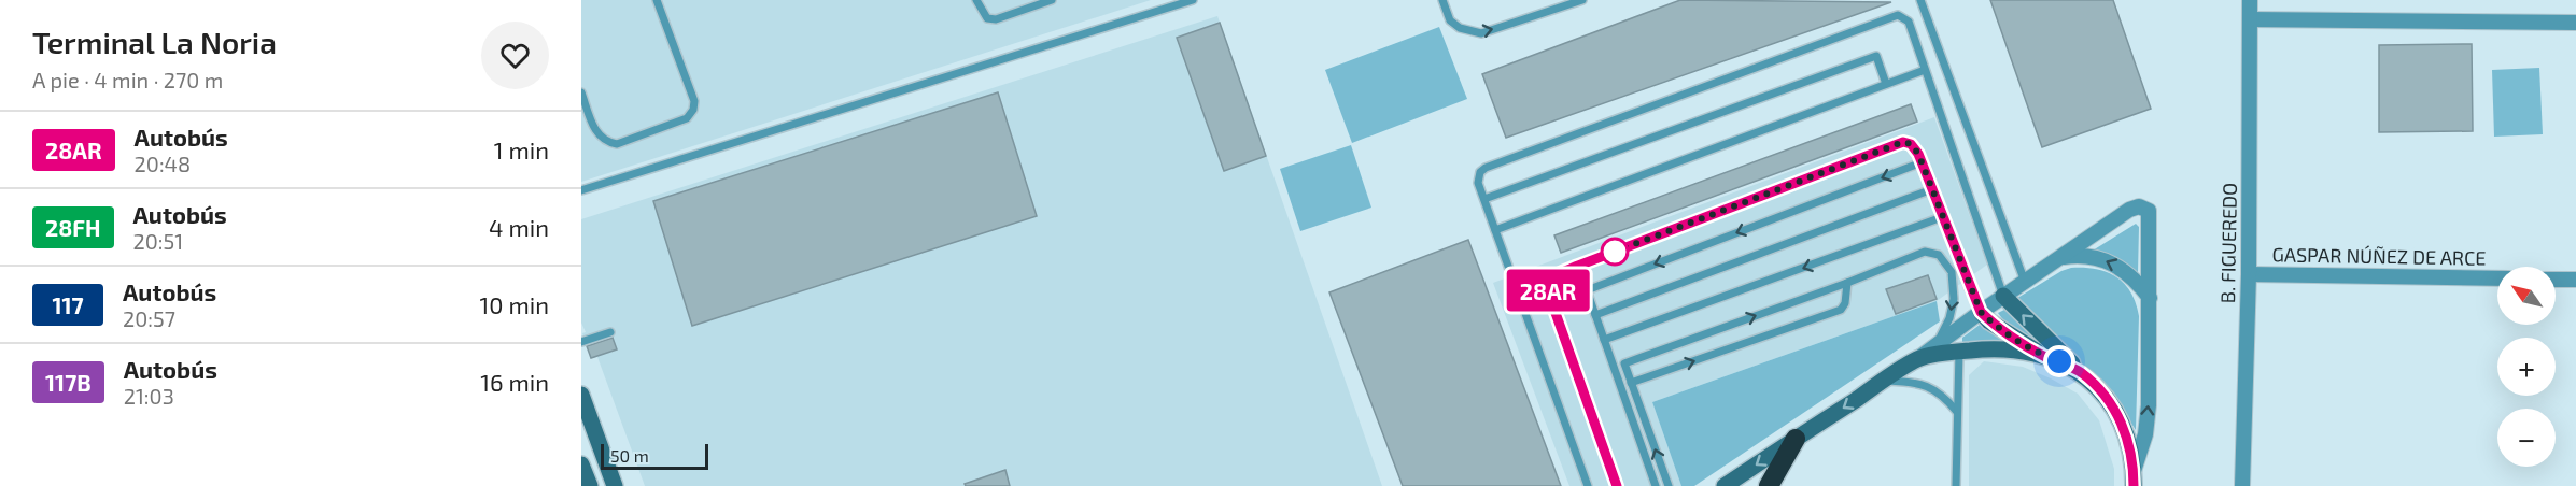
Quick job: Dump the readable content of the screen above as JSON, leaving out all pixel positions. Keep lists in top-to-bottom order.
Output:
{
  "streets": {
    "street": ["B. FIGUEREDO", "GASPAR NÚÑEZ DE ARCE"]
  },
  "crossings": [
    ["B. FIGUEREDO", "GASPAR NÚÑEZ DE ARCE"]
  ],
  "lines": ["bus line 28AR"],
  "scale_bar": "50 m",
  "north": "top left",
  "page": {
    "heading": ["Terminal La Noria", "A pie · 4 min · 270 m"],
    "on_map": "28AR",
    "list": [
      {
        "mark": "28AR",
        "name": "Autobús",
        "note": "20:48",
        "value": "1 min"
      },
      {
        "mark": "28FH",
        "name": "Autobús",
        "note": "20:51",
        "value": "4 min"
      },
      {
        "mark": "117",
        "name": "Autobús",
        "note": "20:57",
        "value": "10 min"
      },
      {
        "mark": "117B",
        "name": "Autobús",
        "note": "21:03",
        "value": "16 min"
      }
    ],
    "map_buttons": ["+", "−"],
    "scale": "50 m"
  }
}
